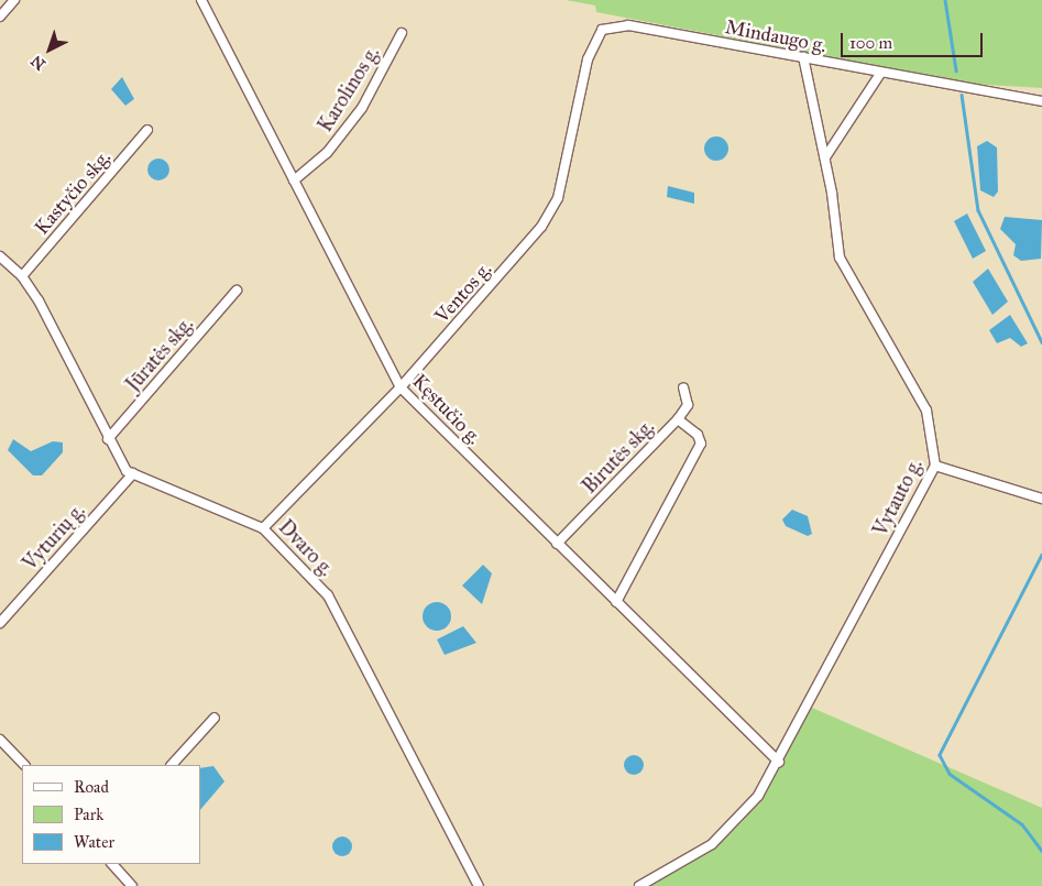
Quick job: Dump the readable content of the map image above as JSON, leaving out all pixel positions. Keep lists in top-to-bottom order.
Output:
{
  "streets": {
    "street": [
      "Mindaugo g.",
      "Karolinos g.",
      "Kastyčio skg.",
      "Ventos g.",
      "Jūratės skg.",
      "Kęstučio g.",
      "Birutės skg.",
      "Vytauto g.",
      "Vyturių g.",
      "Dvaro g."
    ]
  },
  "crossings": [
    ["Mindaugo g.", "Ventos g."],
    ["Mindaugo g.", "Vytauto g."],
    ["Karolinos g.", "Kęstučio g."],
    ["Kastyčio skg.", "Dvaro g."],
    ["Ventos g.", "Kęstučio g."],
    ["Ventos g.", "Dvaro g."],
    ["Jūratės skg.", "Dvaro g."],
    ["Kęstučio g.", "Birutės skg."],
    ["Kęstučio g.", "Vytauto g."],
    ["Vyturių g.", "Dvaro g."]
  ],
  "legend": ["Road", "Park", "Water"],
  "scale_bar": "100 m",
  "north": "bottom left"
}
